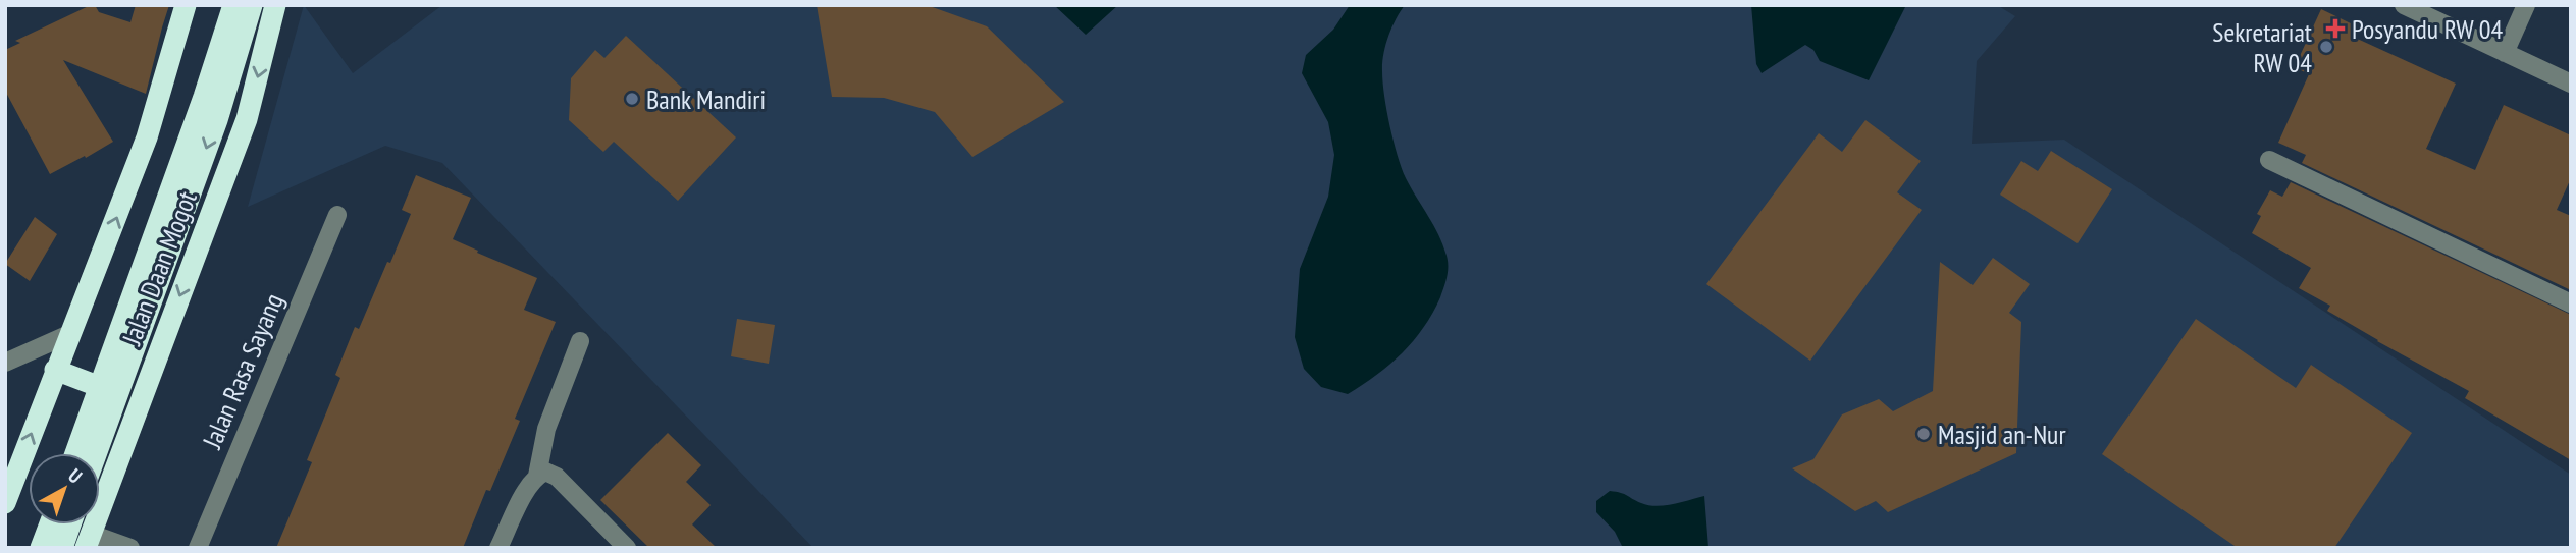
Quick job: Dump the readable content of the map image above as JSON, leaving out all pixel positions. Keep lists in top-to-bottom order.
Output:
{
  "streets": {
    "highway": ["Jalan Daan Mogot"],
    "street": ["Jalan Rasa Sayang"]
  },
  "places": {
    "health": ["Posyandu RW 04"],
    "other": ["Sekretariat RW 04", "Bank Mandiri", "Masjid an-Nur"]
  },
  "north": "top right"
}
